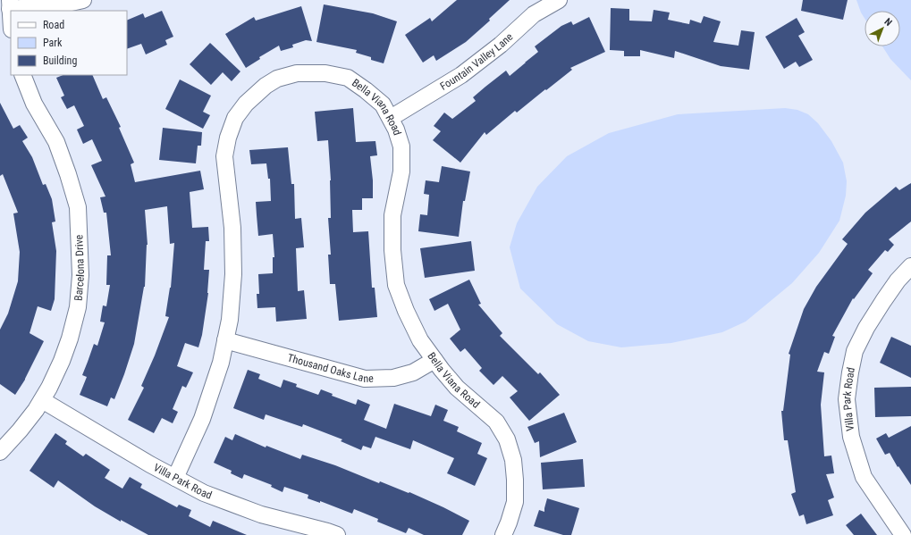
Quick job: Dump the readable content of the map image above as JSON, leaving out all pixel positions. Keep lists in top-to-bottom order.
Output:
{
  "streets": {
    "street": [
      "Fountain Valley Lane",
      "Bella Viana Road",
      "Barcelona Drive",
      "Thousand Oaks Lane",
      "Villa Park Road"
    ]
  },
  "crossings": [
    ["Fountain Valley Lane", "Bella Viana Road"],
    ["Bella Viana Road", "Thousand Oaks Lane"],
    ["Bella Viana Road", "Villa Park Road"],
    ["Barcelona Drive", "Villa Park Road"]
  ],
  "legend": ["Road", "Park", "Building"],
  "north": "top right"
}
